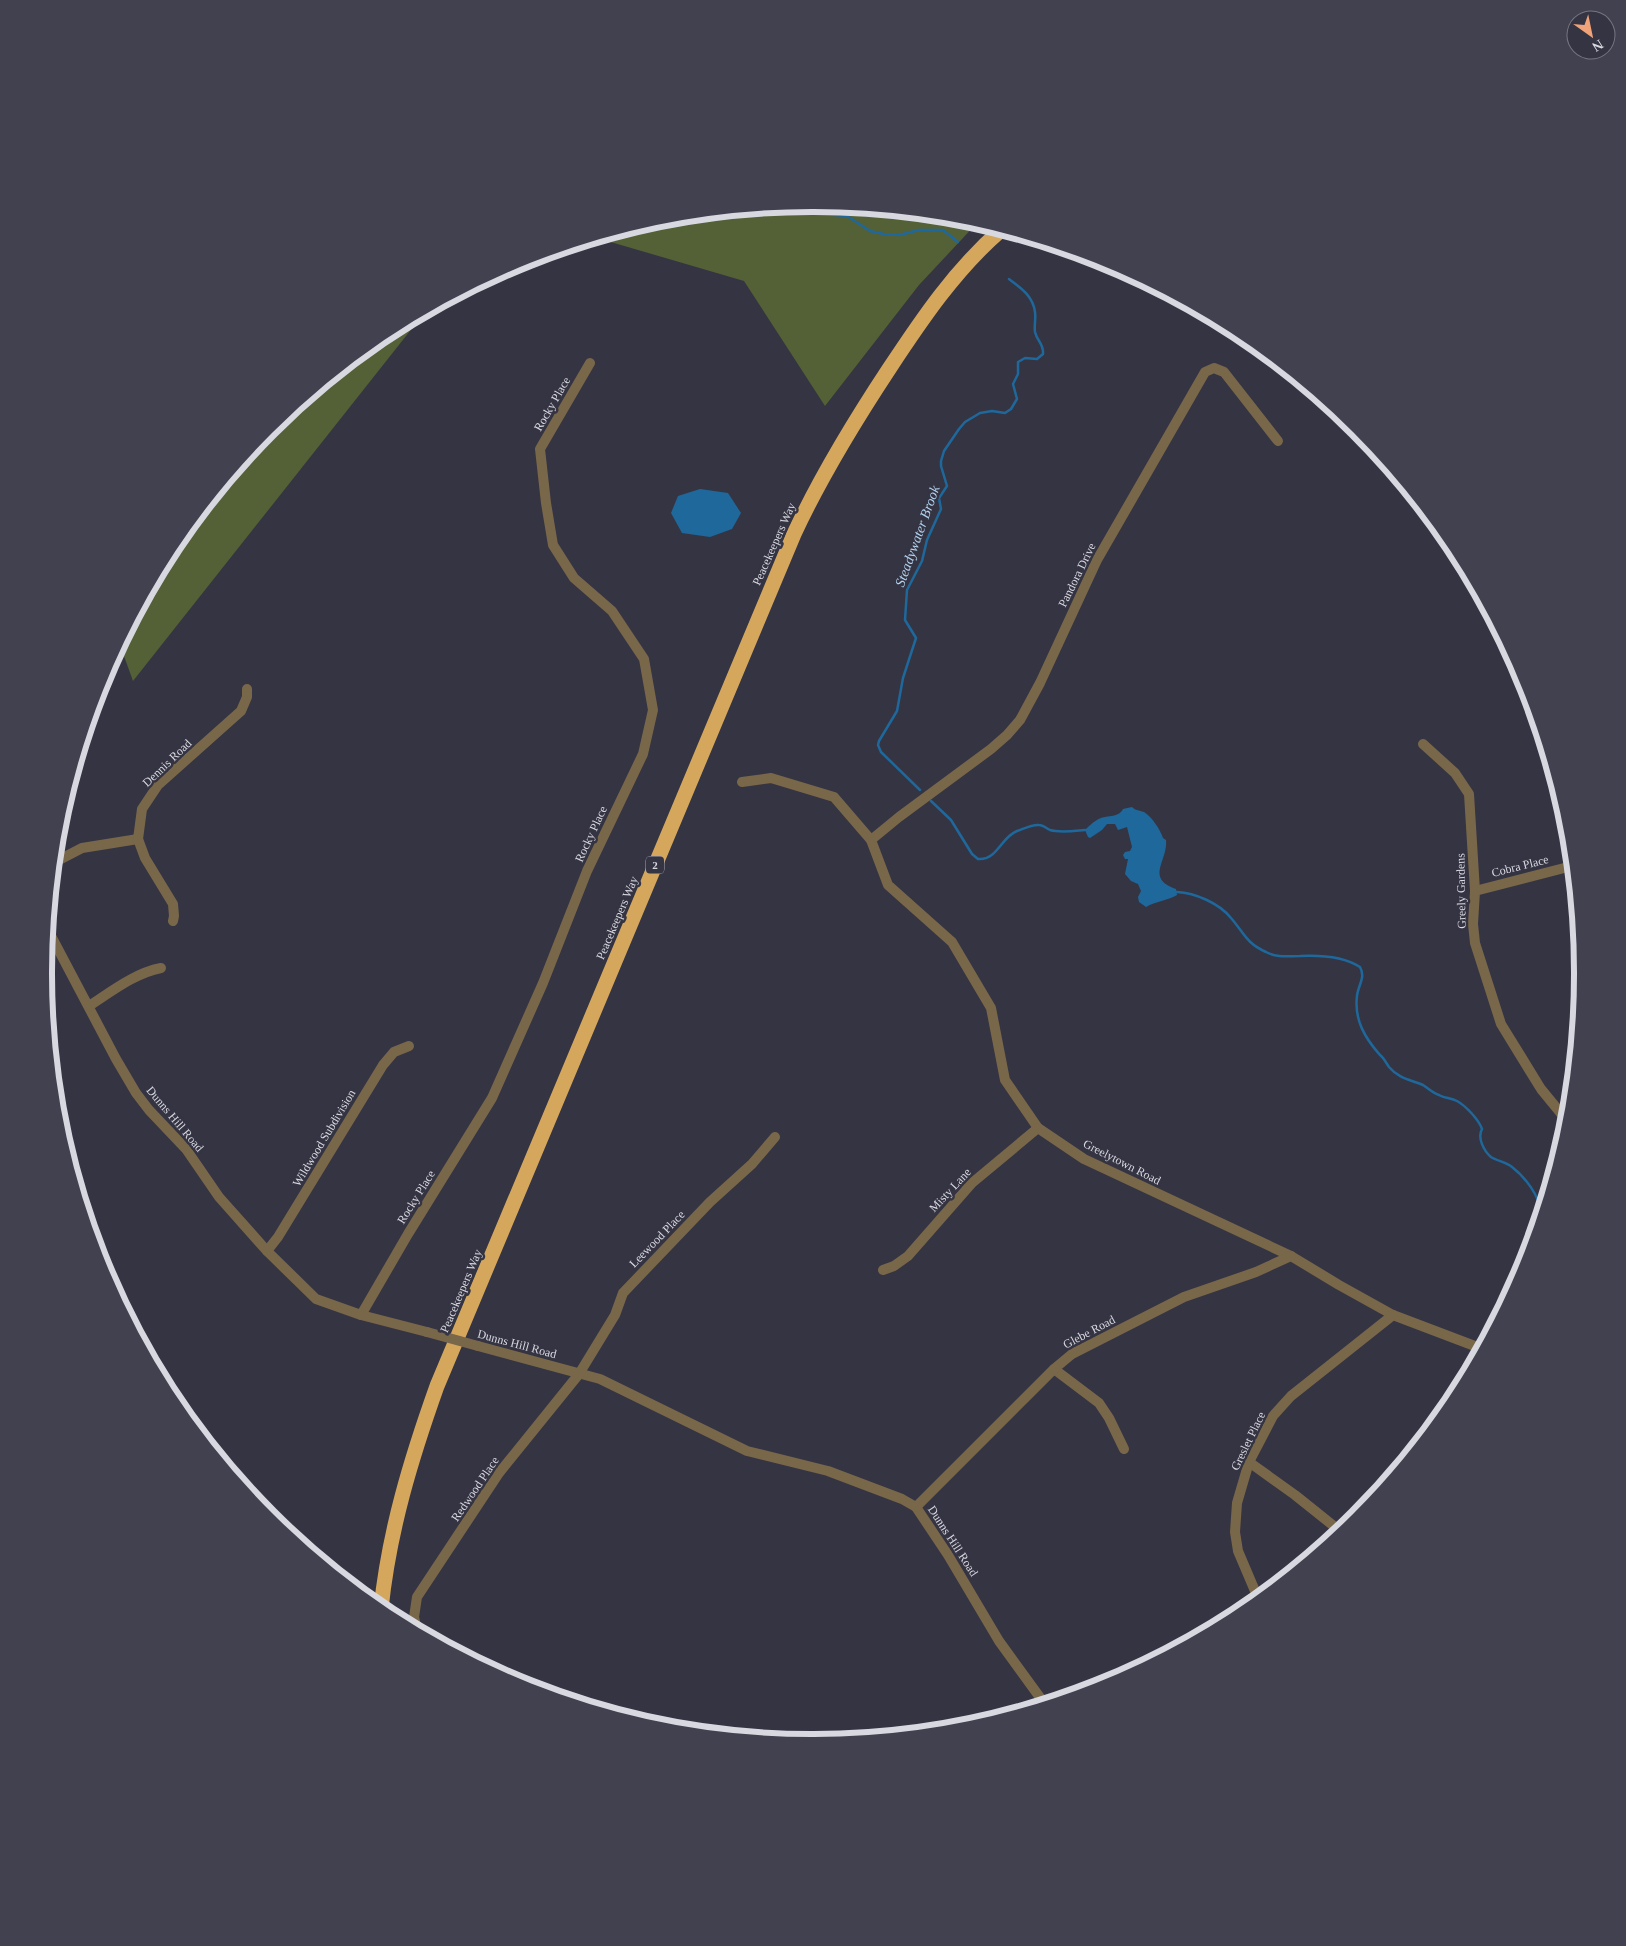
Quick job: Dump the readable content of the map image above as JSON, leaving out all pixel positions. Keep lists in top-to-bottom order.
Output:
{
  "streets": {
    "highway": ["Peacekeepers Way", "2"],
    "street": [
      "Rocky Place",
      "Pandora Drive",
      "Dennis Road",
      "Cobra Place",
      "Greely Gardens",
      "Dunns Hill Road",
      "Wildwood Subdivision",
      "Greelytown Road",
      "Misty Lane",
      "Leewood Place",
      "Glebe Road",
      "Greslet Place",
      "Redwood Place"
    ]
  },
  "crossings": [
    ["Rocky Place", "Dunns Hill Road"],
    ["Pandora Drive", "Greelytown Road"],
    ["Cobra Place", "Greely Gardens"],
    ["Dunns Hill Road", "Wildwood Subdivision"],
    ["Dunns Hill Road", "Leewood Place"],
    ["Dunns Hill Road", "Glebe Road"],
    ["Dunns Hill Road", "Redwood Place"],
    ["Greelytown Road", "Misty Lane"],
    ["Greelytown Road", "Glebe Road"],
    ["Greelytown Road", "Greslet Place"],
    ["Leewood Place", "Redwood Place"]
  ],
  "water": ["Steadywater Brook"],
  "north": "bottom right"
}
